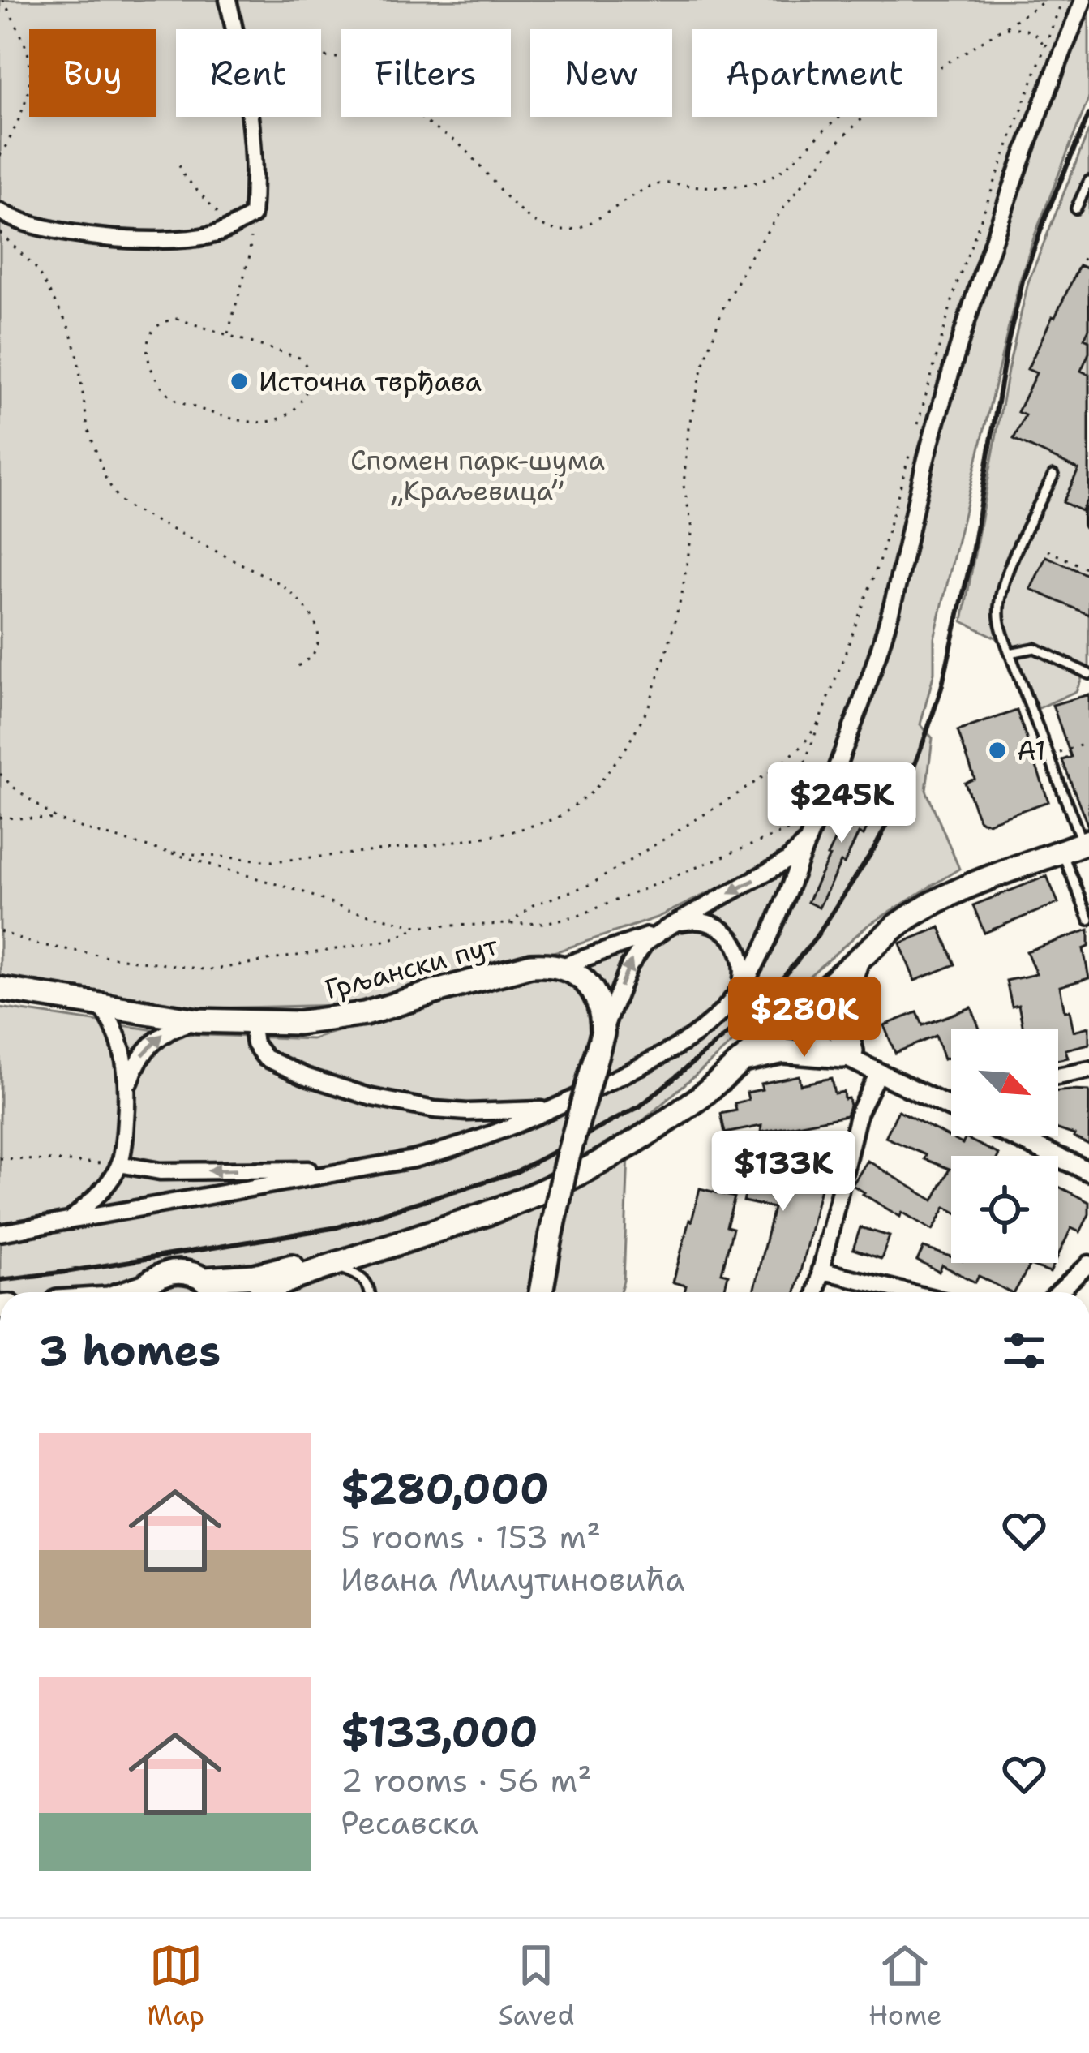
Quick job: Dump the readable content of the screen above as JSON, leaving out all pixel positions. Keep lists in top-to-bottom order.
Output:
{
  "streets": {
    "main road": ["Грљански пут"]
  },
  "parks": ["Спомен парк-шума „Краљевица”"],
  "places": ["Источна тврђава", "A1"],
  "north": "bottom right",
  "page": {
    "chip": [
      "Buy",
      "Rent",
      "Filters",
      "New",
      "Apartment"
    ],
    "price": ["$245K", "$280K", "$133K"],
    "heading": "3 homes",
    "list": [
      {
        "name": "$280,000",
        "note": "5 rooms · 153 m² · Ивана Милутиновића"
      },
      {
        "name": "$133,000",
        "note": "2 rooms · 56 m² · Ресавска"
      }
    ],
    "tabs": ["Map", "Saved", "Home"]
  }
}
